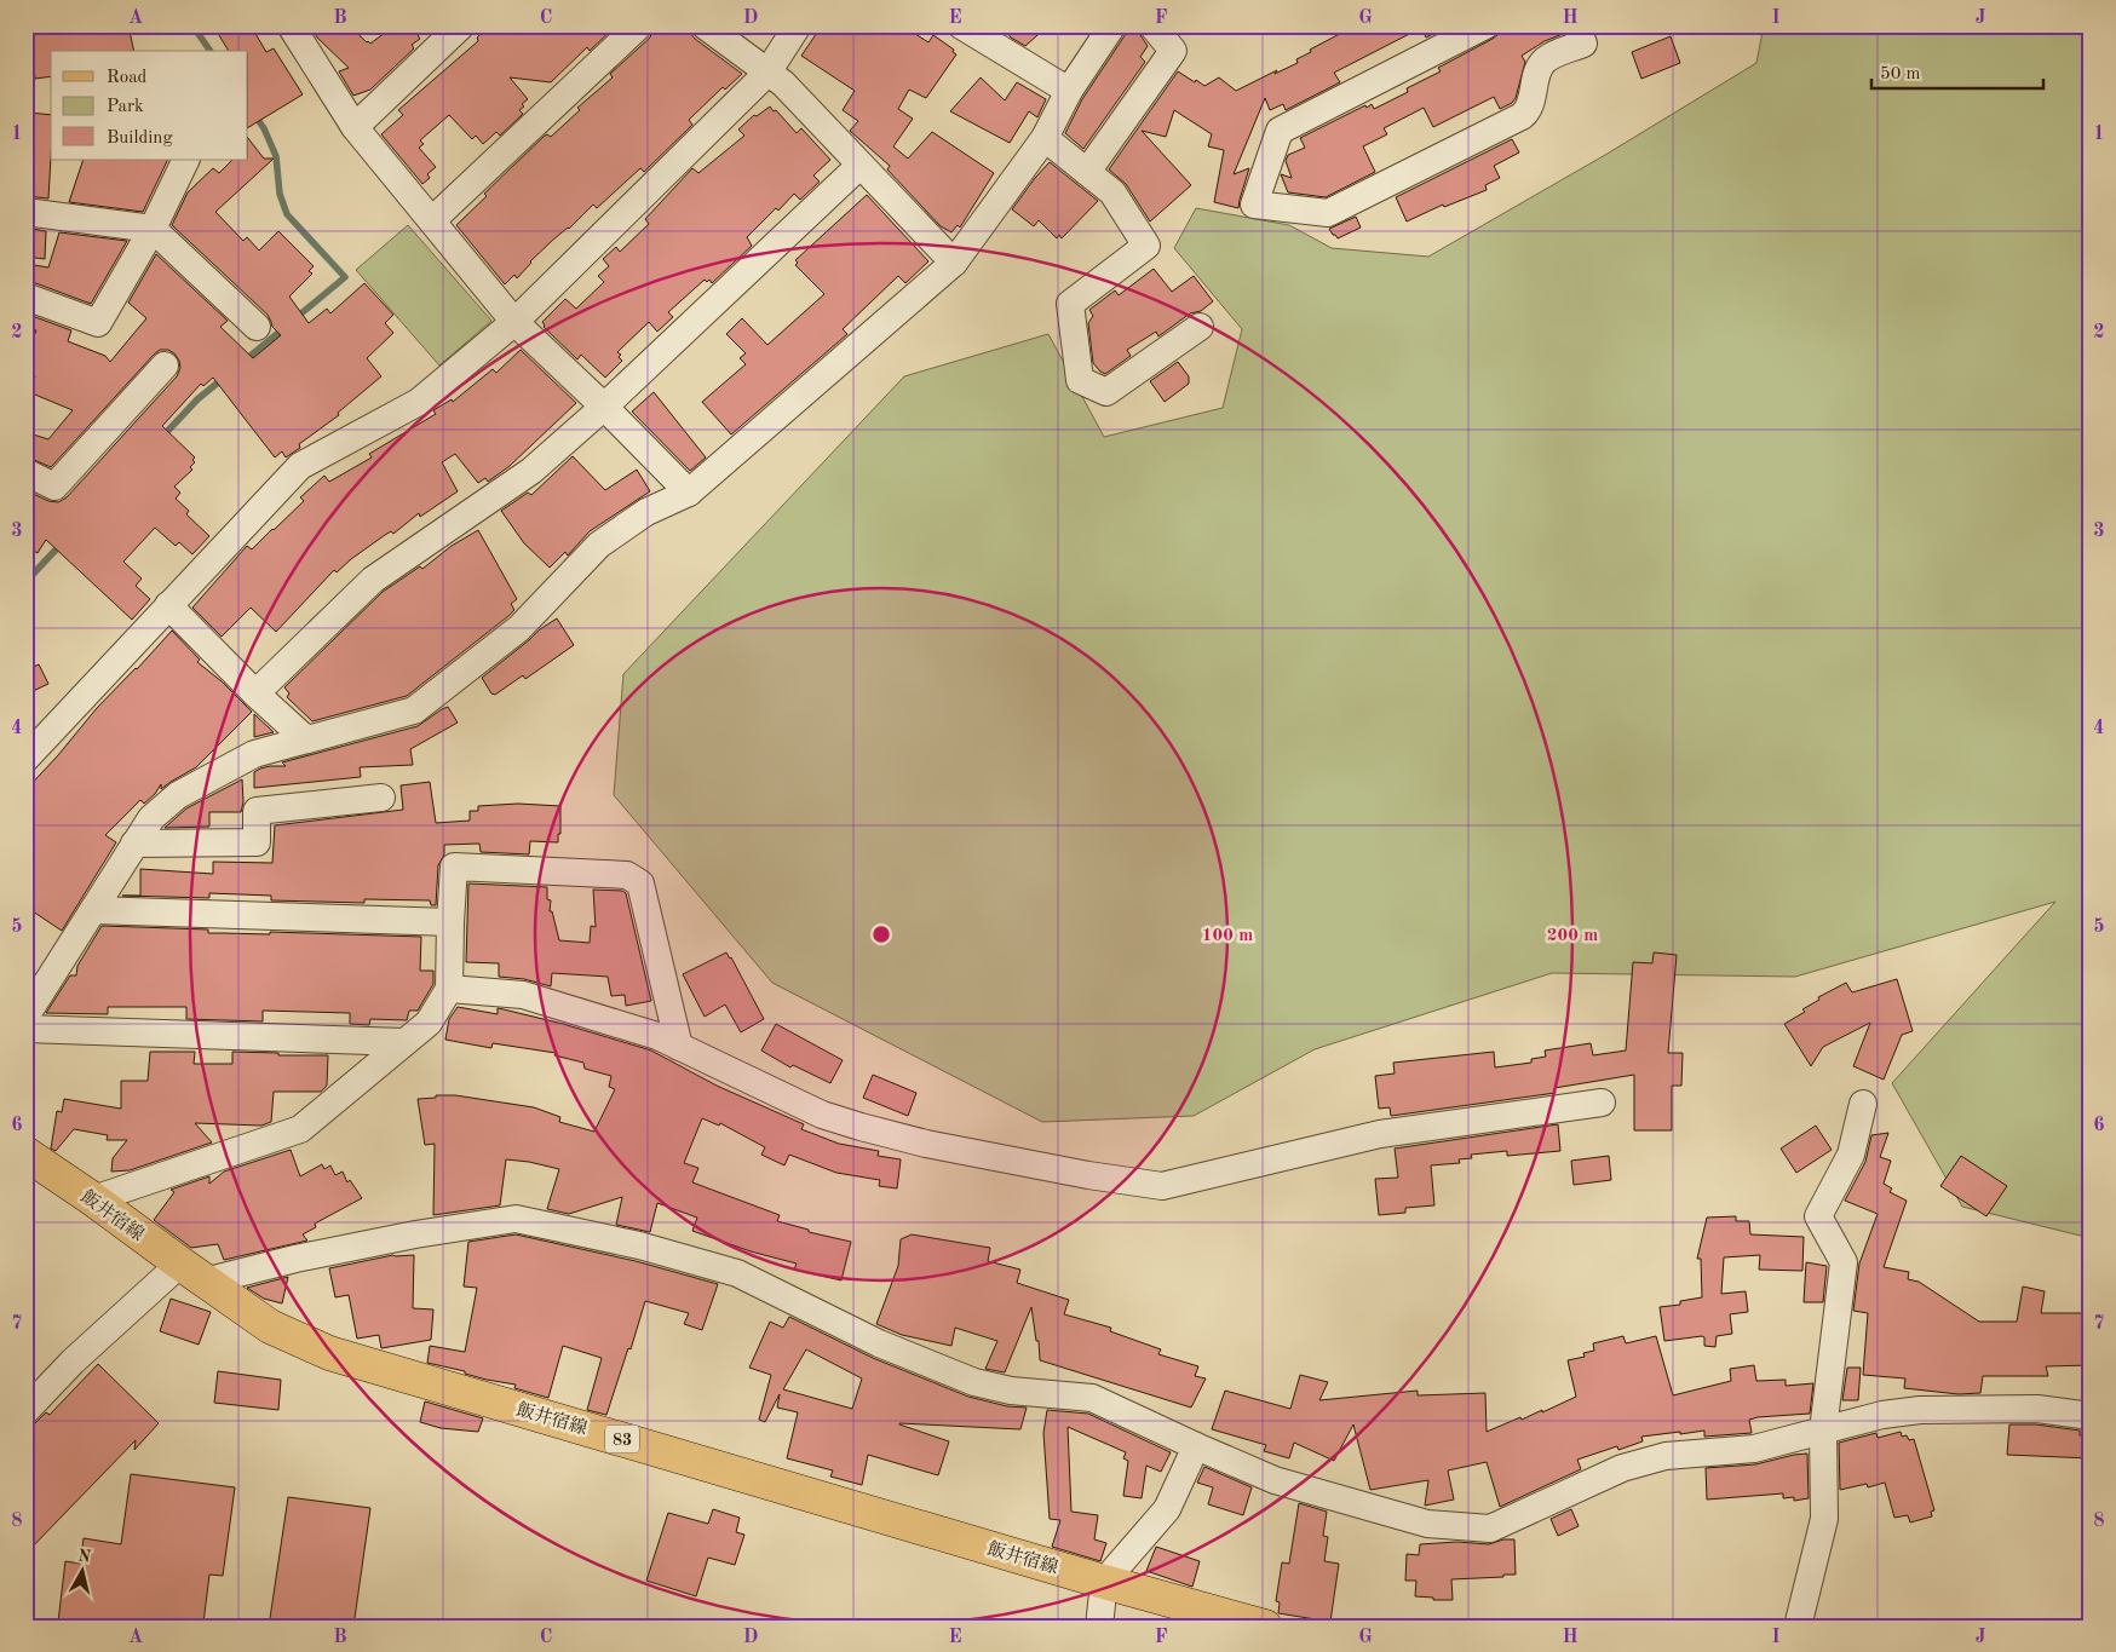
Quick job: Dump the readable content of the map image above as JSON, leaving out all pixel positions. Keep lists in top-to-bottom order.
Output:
{
  "streets": {
    "main road": ["飯井宿線", "83"]
  },
  "legend": ["Road", "Park", "Building"],
  "scale_bar": "50 m",
  "north": "top",
  "grid": {
    "columns": [
      "A",
      "B",
      "C",
      "D",
      "E",
      "F",
      "G",
      "H",
      "I",
      "J"
    ],
    "rows": [
      "1",
      "2",
      "3",
      "4",
      "5",
      "6",
      "7",
      "8"
    ]
  },
  "rings": ["100 m", "200 m"]
}
